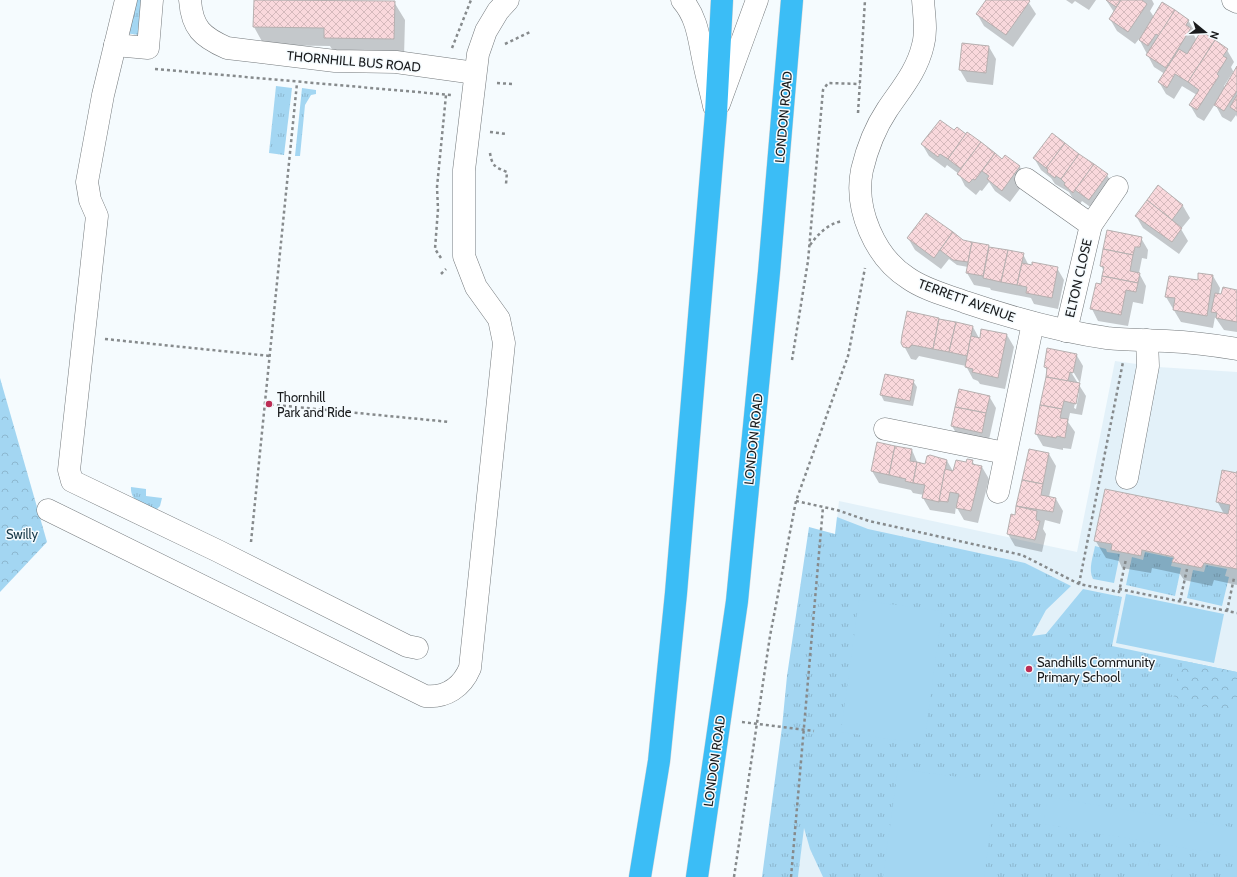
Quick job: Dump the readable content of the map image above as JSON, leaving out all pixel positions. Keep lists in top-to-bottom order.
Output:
{
  "streets": {
    "highway": ["LONDON ROAD"],
    "street": ["THORNHILL BUS ROAD", "ELTON CLOSE", "TERRETT AVENUE"]
  },
  "crossings": [
    ["ELTON CLOSE", "TERRETT AVENUE"]
  ],
  "parks": ["Swilly"],
  "places": ["Thornhill Park and Ride", "Sandhills Community Primary School"],
  "north": "right"
}
